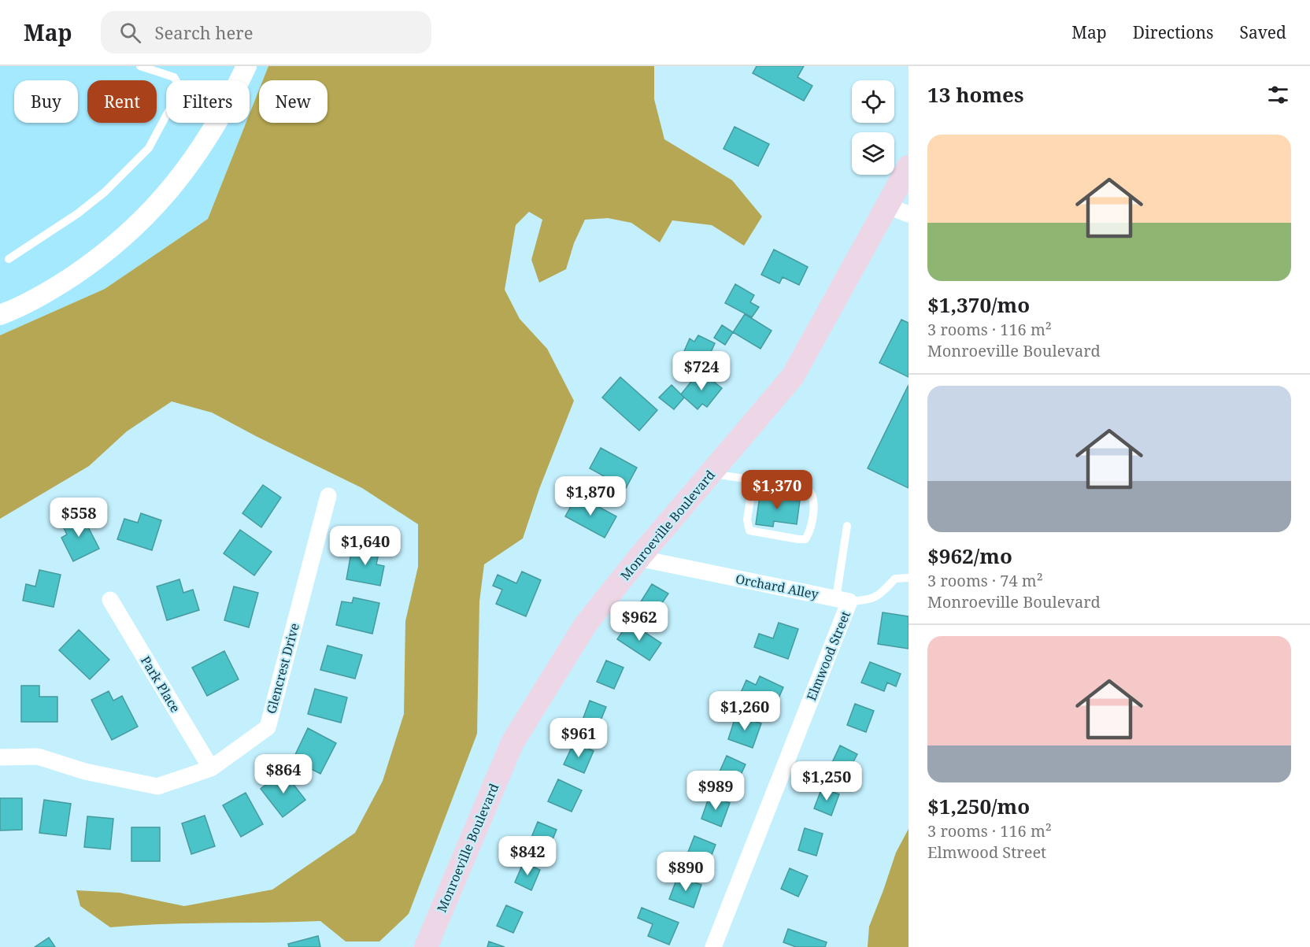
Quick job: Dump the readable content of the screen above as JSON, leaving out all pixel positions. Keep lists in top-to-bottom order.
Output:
{
  "streets": {
    "main road": ["Monroeville Boulevard"],
    "street": [
      "Orchard Alley",
      "Elmwood Street",
      "Glencrest Drive",
      "Park Place"
    ]
  },
  "crossings": [
    ["Monroeville Boulevard", "Orchard Alley"],
    ["Orchard Alley", "Elmwood Street"],
    ["Glencrest Drive", "Park Place"]
  ],
  "page": {
    "header": "Map",
    "search": "Search here",
    "nav": ["Map", "Directions", "Saved"],
    "heading": "13 homes",
    "chip": [
      "Buy",
      "Rent",
      "Filters",
      "New"
    ],
    "list": [
      {
        "name": "$1,370/mo",
        "note": "3 rooms · 116 m² · Monroeville Boulevard"
      },
      {
        "name": "$962/mo",
        "note": "3 rooms · 74 m² · Monroeville Boulevard"
      },
      {
        "name": "$1,250/mo",
        "note": "3 rooms · 116 m² · Elmwood Street"
      }
    ],
    "price": [
      "$724",
      "$1,370",
      "$1,870",
      "$558",
      "$1,640",
      "$962",
      "$1,260",
      "$961",
      "$864",
      "$1,250",
      "$989",
      "$842",
      "$890"
    ]
  }
}
